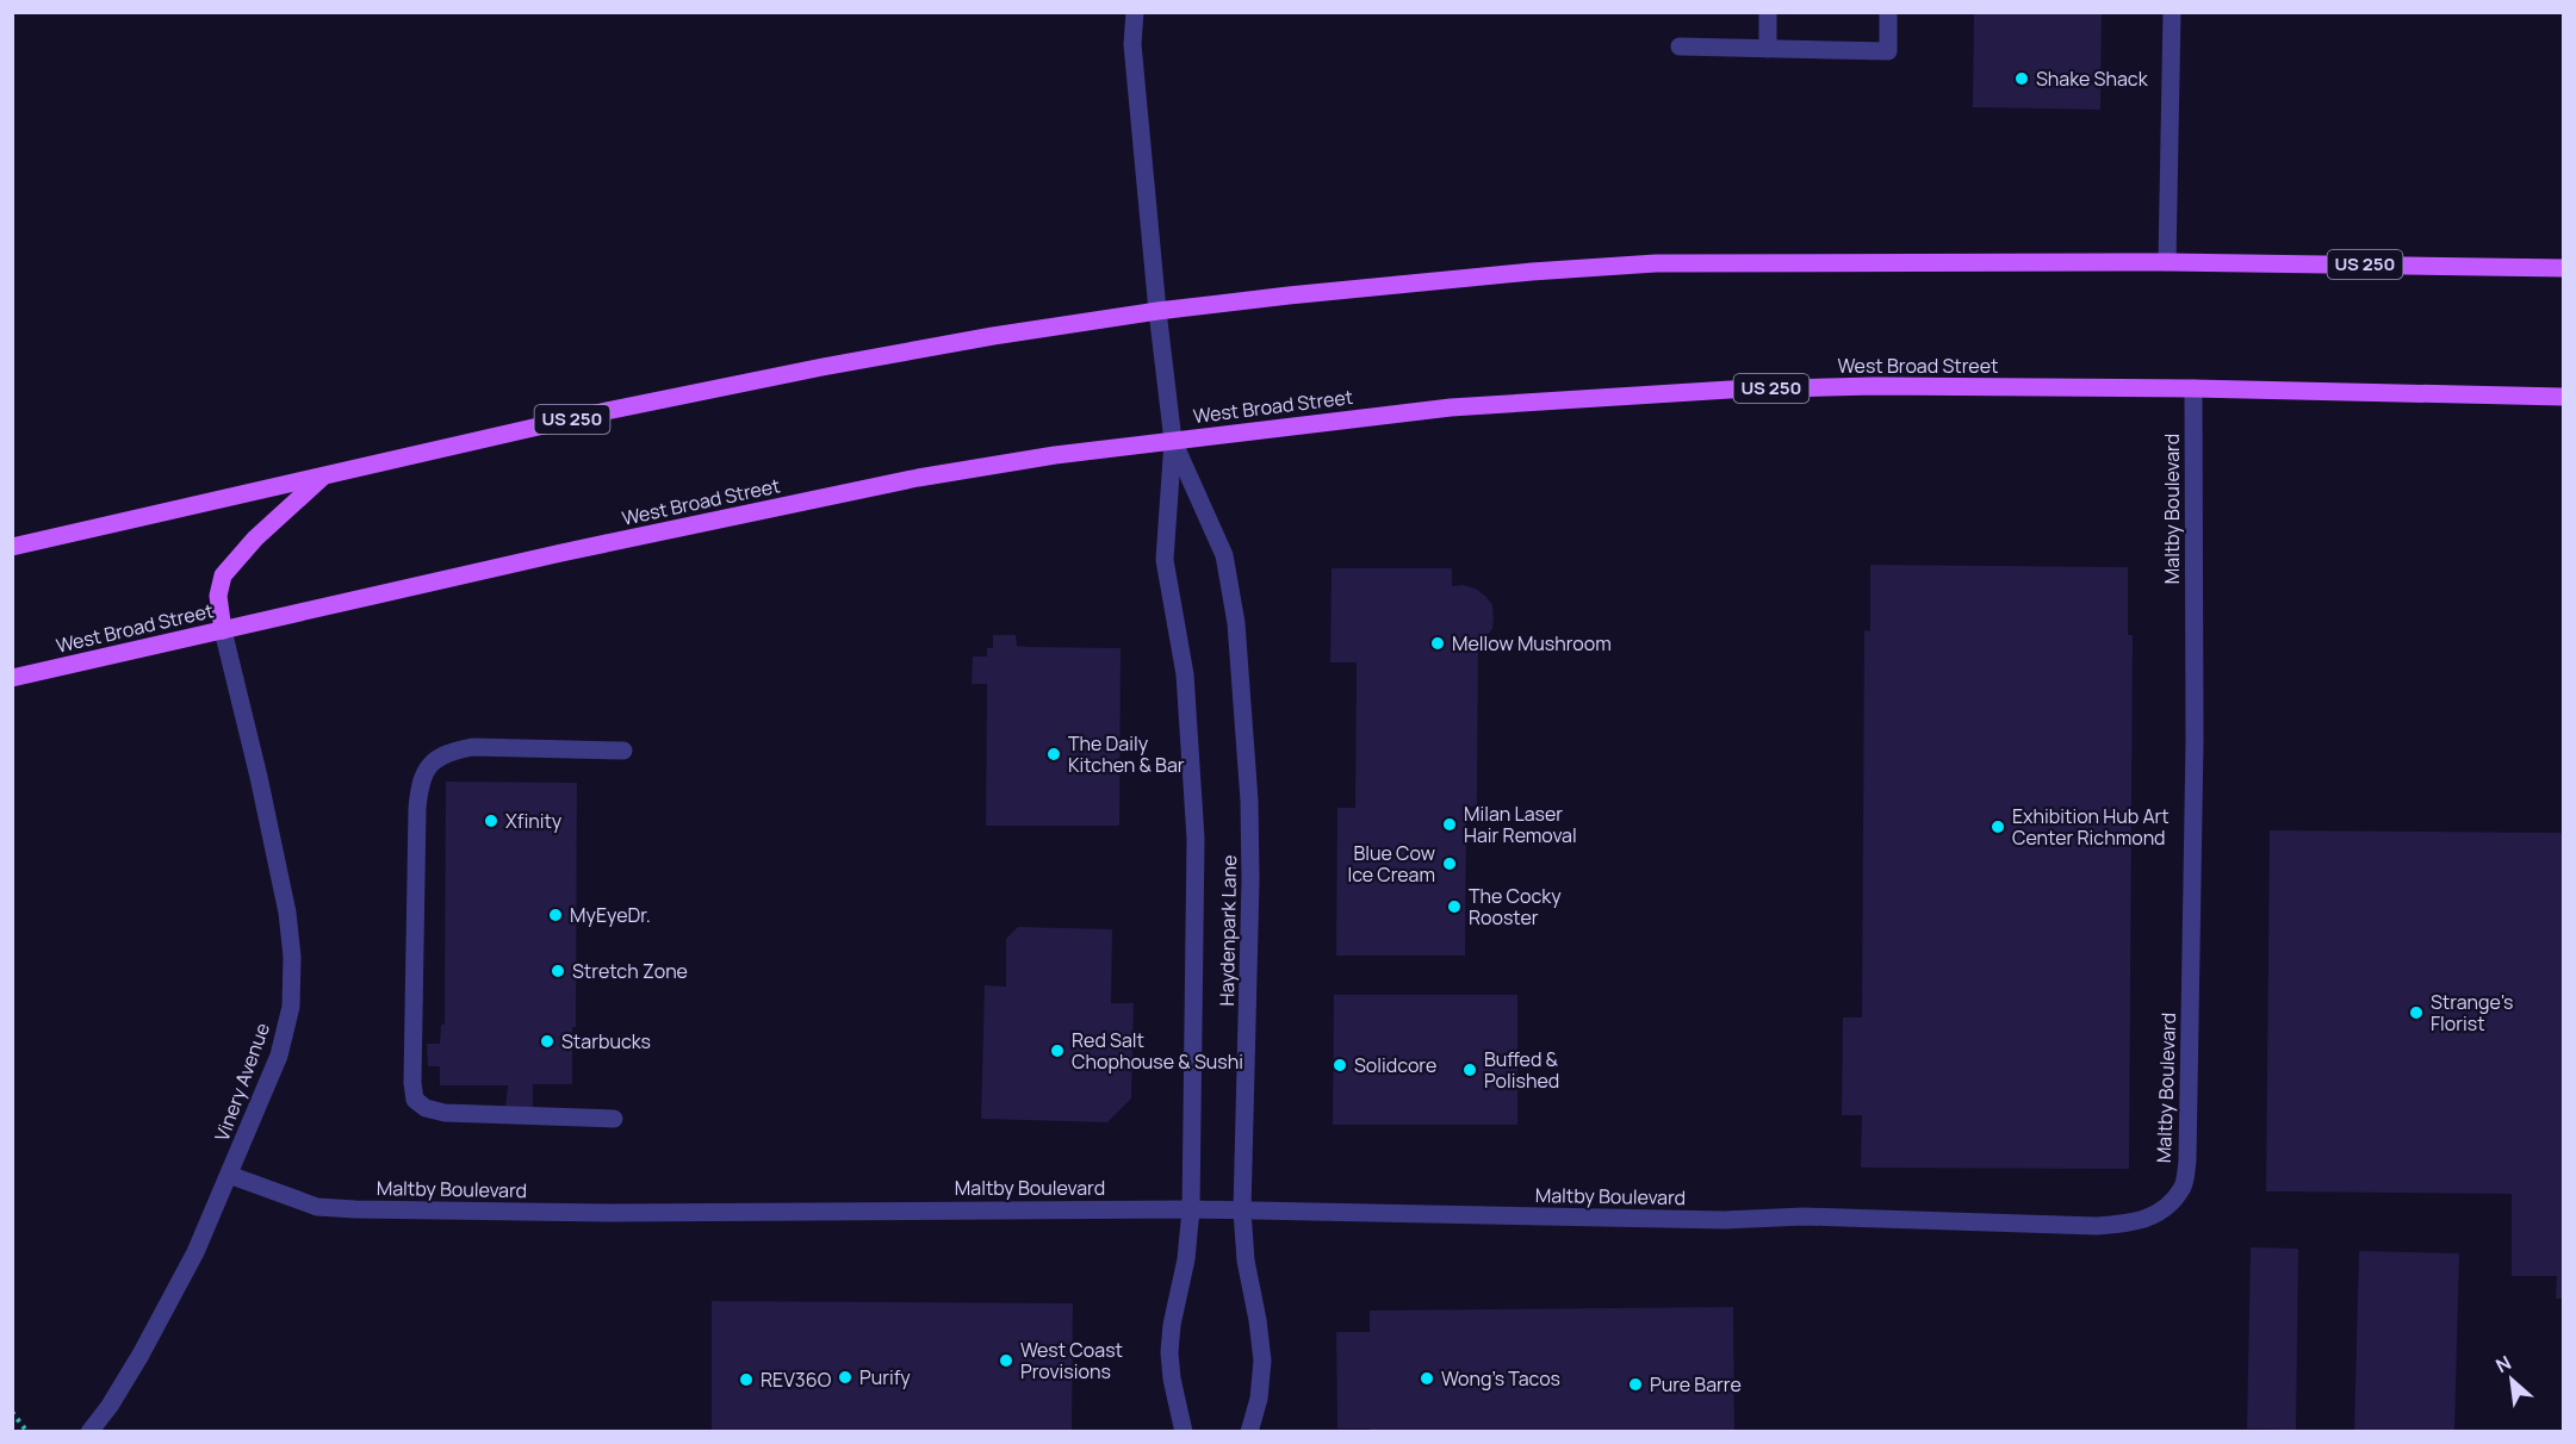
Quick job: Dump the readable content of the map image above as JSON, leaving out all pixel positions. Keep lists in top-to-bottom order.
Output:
{
  "streets": {
    "main road": ["US 250", "West Broad Street"],
    "street": ["Maltby Boulevard", "Haydenpark Lane", "Vinery Avenue"]
  },
  "crossings": [
    ["US 250", "Haydenpark Lane"],
    ["West Broad Street", "Maltby Boulevard"],
    ["West Broad Street", "Haydenpark Lane"],
    ["West Broad Street", "Vinery Avenue"],
    ["Maltby Boulevard", "Haydenpark Lane"],
    ["Maltby Boulevard", "Vinery Avenue"]
  ],
  "places": [
    "Shake Shack",
    "Mellow Mushroom",
    "The Daily Kitchen & Bar",
    "Xfinity",
    "Milan Laser Hair Removal",
    "Exhibition Hub Art Center Richmond",
    "Blue Cow Ice Cream",
    "The Cocky Rooster",
    "MyEyeDr.",
    "Stretch Zone",
    "Strange's Florist",
    "Starbucks",
    "Red Salt Chophouse & Sushi",
    "Solidcore",
    "Buffed & Polished",
    "West Coast Provisions",
    "Purify",
    "Wong's Tacos",
    "REV36O",
    "Pure Barre"
  ],
  "north": "top left"
}
